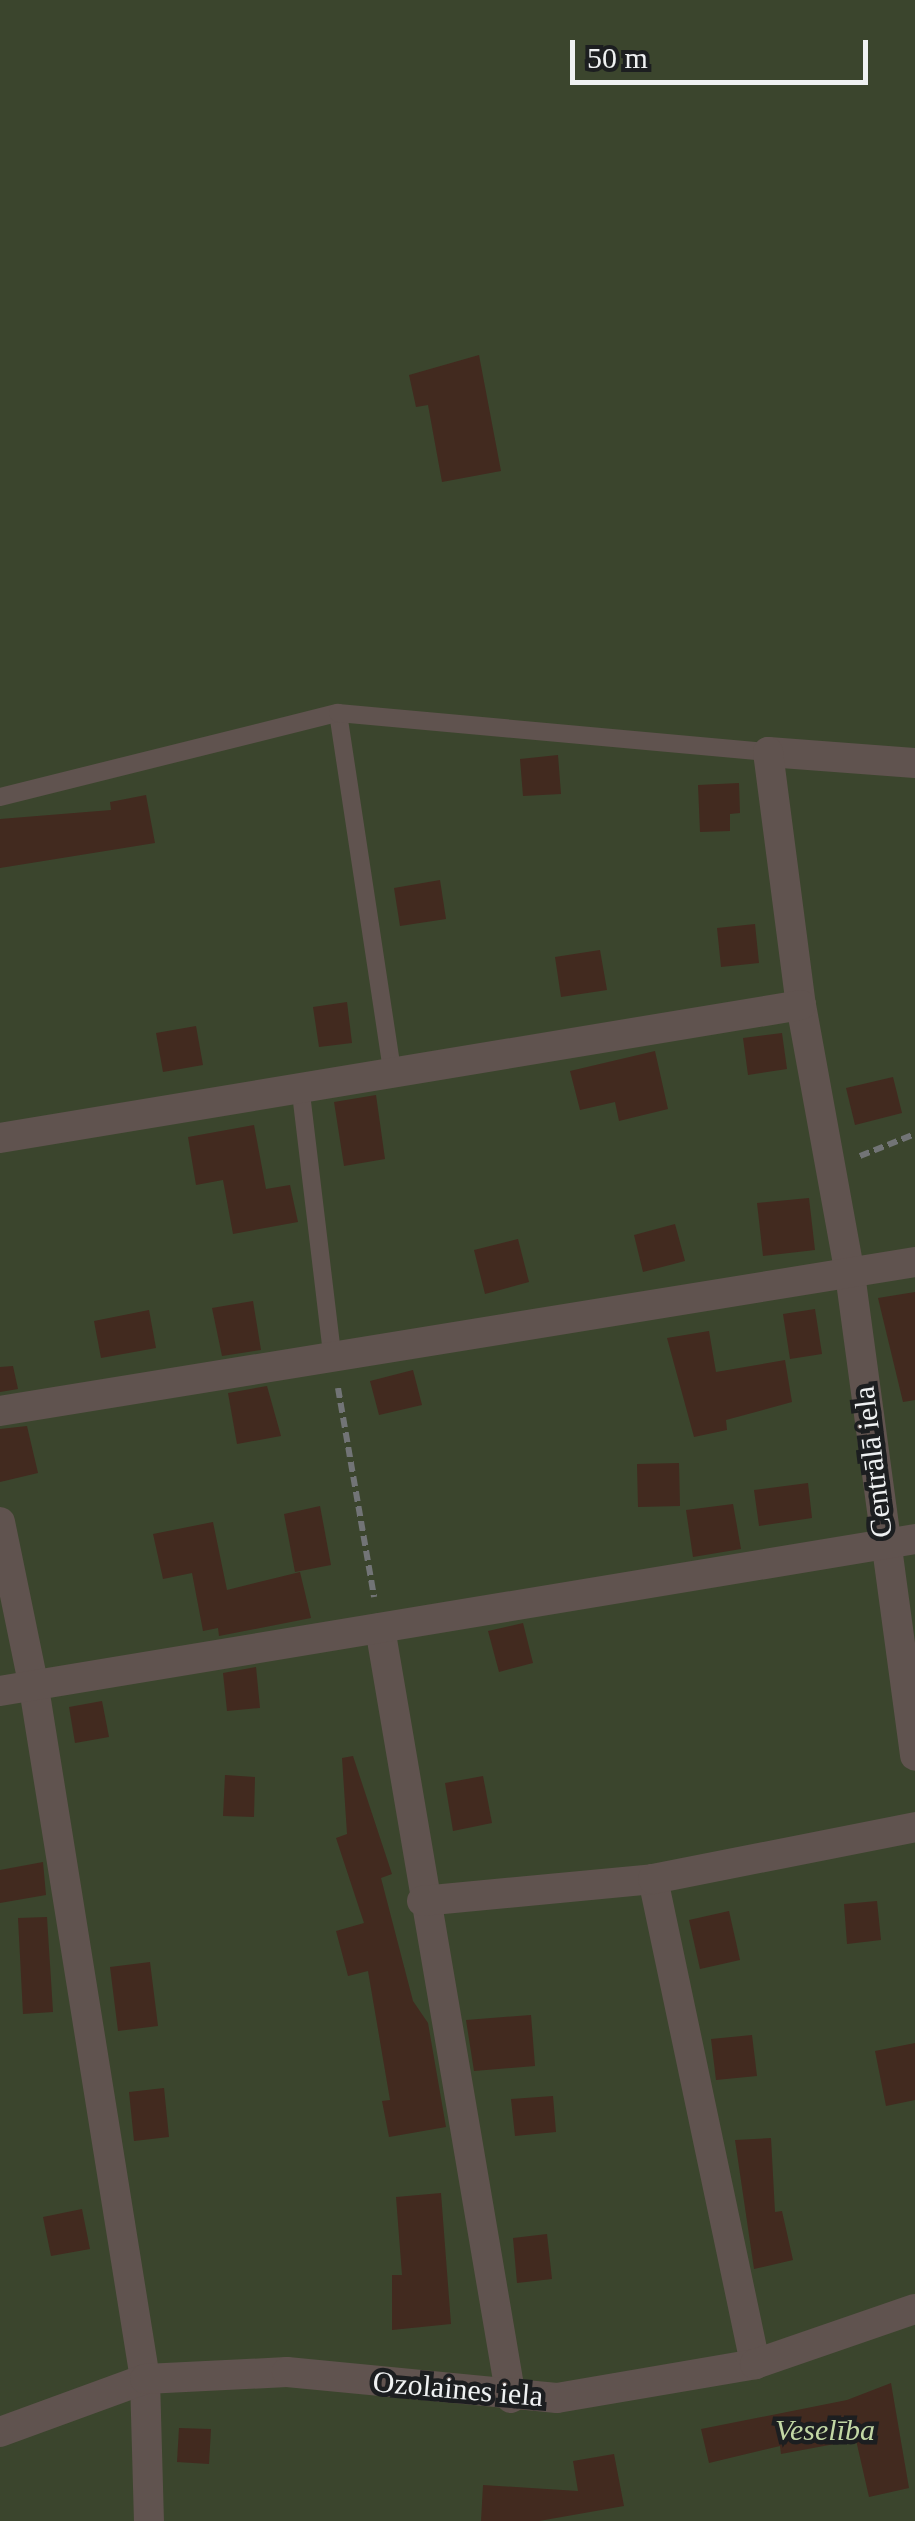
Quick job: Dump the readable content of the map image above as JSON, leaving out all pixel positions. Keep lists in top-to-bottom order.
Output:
{
  "streets": {
    "street": ["Centrālā iela", "Ozolaines iela"]
  },
  "parks": ["Veselība"],
  "scale_bar": "50 m"
}
